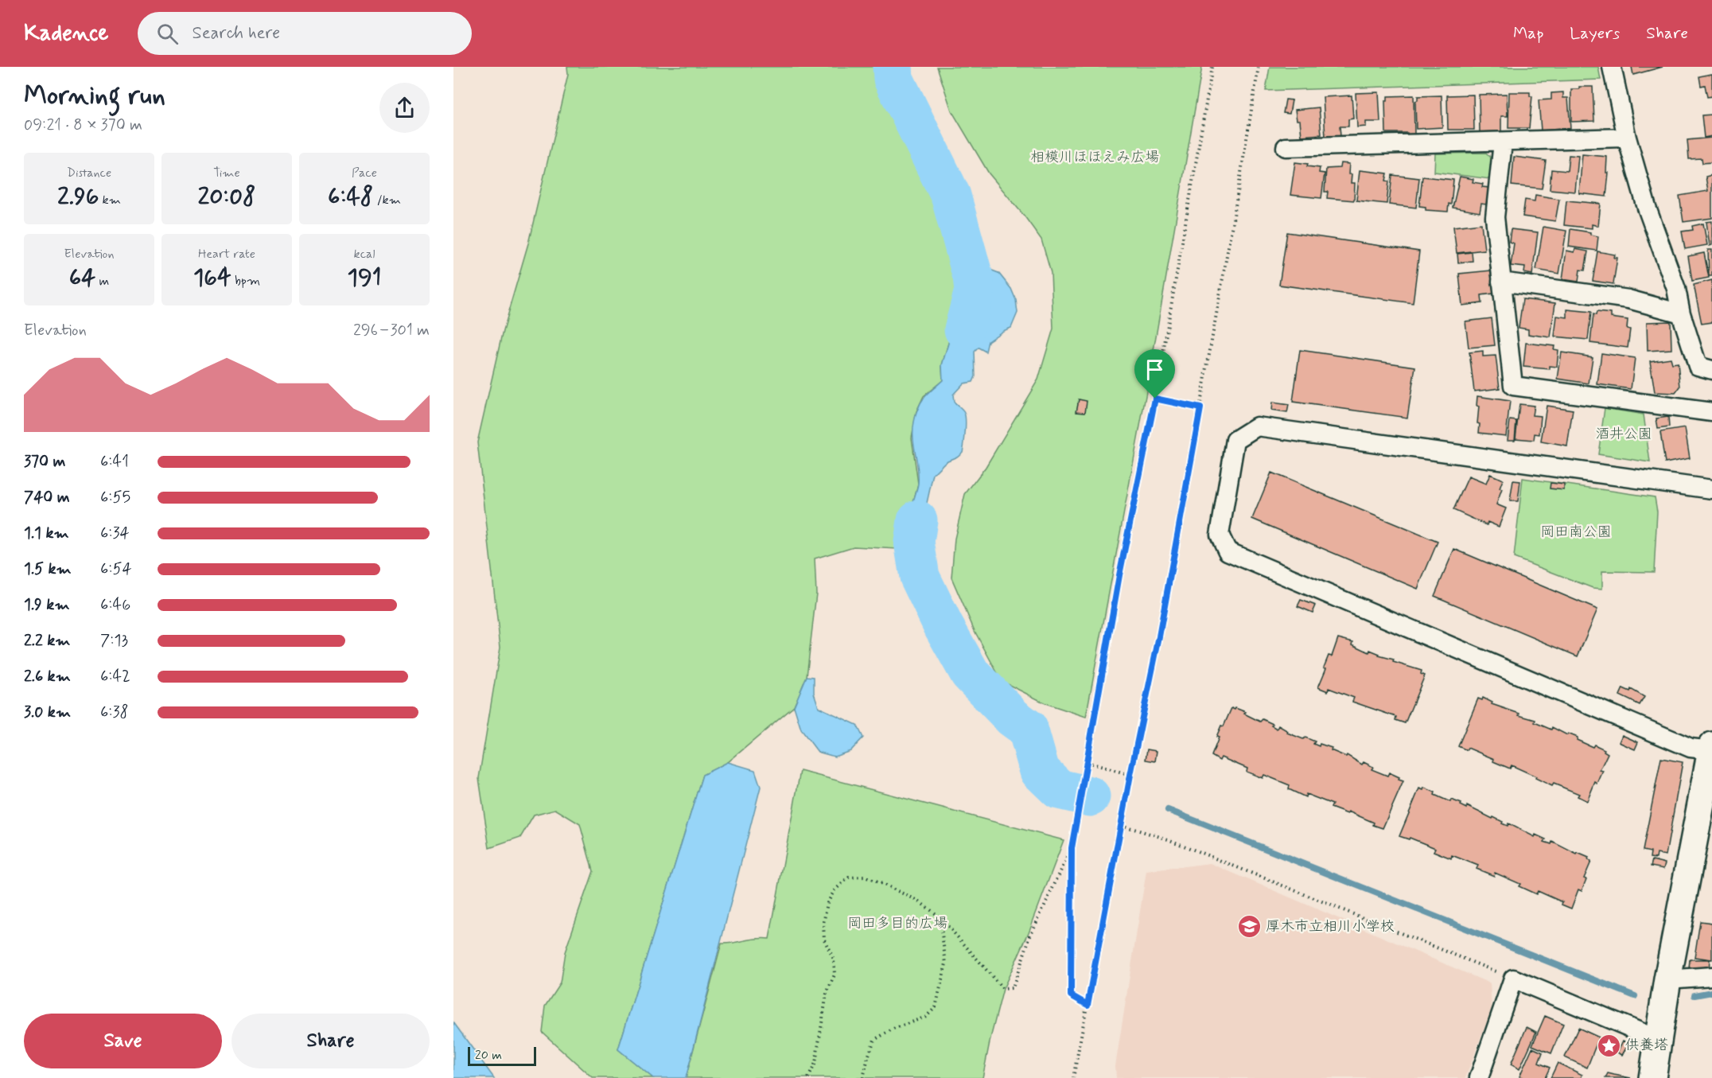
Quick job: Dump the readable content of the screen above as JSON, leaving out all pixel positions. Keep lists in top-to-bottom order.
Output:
{
  "parks": [
    "相模川ほほえみ広場",
    "酒井公園",
    "岡田南公園",
    "岡田多目的広場"
  ],
  "places": {
    "school or university": ["厚木市立相川小学校"],
    "place": ["供養塔"]
  },
  "scale_bar": "20 m",
  "page": {
    "header": "Kadence",
    "search": "Search here",
    "nav": ["Map", "Layers", "Share"],
    "heading": ["Morning run", "09:21 · 8 × 370 m"],
    "stats": [
      ["Distance", "2.96 km"],
      ["Time", "20:08"],
      ["Pace", "6:48 /km"],
      ["Elevation", "64 m"],
      ["Heart rate", "164 bpm"],
      ["kcal", "191"]
    ],
    "chart": ["Elevation", "296–301 m"],
    "list": [
      {
        "name": "370 m",
        "note": "6:41"
      },
      {
        "name": "740 m",
        "note": "6:55"
      },
      {
        "name": "1.1 km",
        "note": "6:34"
      },
      {
        "name": "1.5 km",
        "note": "6:54"
      },
      {
        "name": "1.9 km",
        "note": "6:46"
      },
      {
        "name": "2.2 km",
        "note": "7:13"
      },
      {
        "name": "2.6 km",
        "note": "6:42"
      },
      {
        "name": "3.0 km",
        "note": "6:38"
      }
    ],
    "buttons": ["Save", "Share"],
    "scale": "20 m"
  }
}
